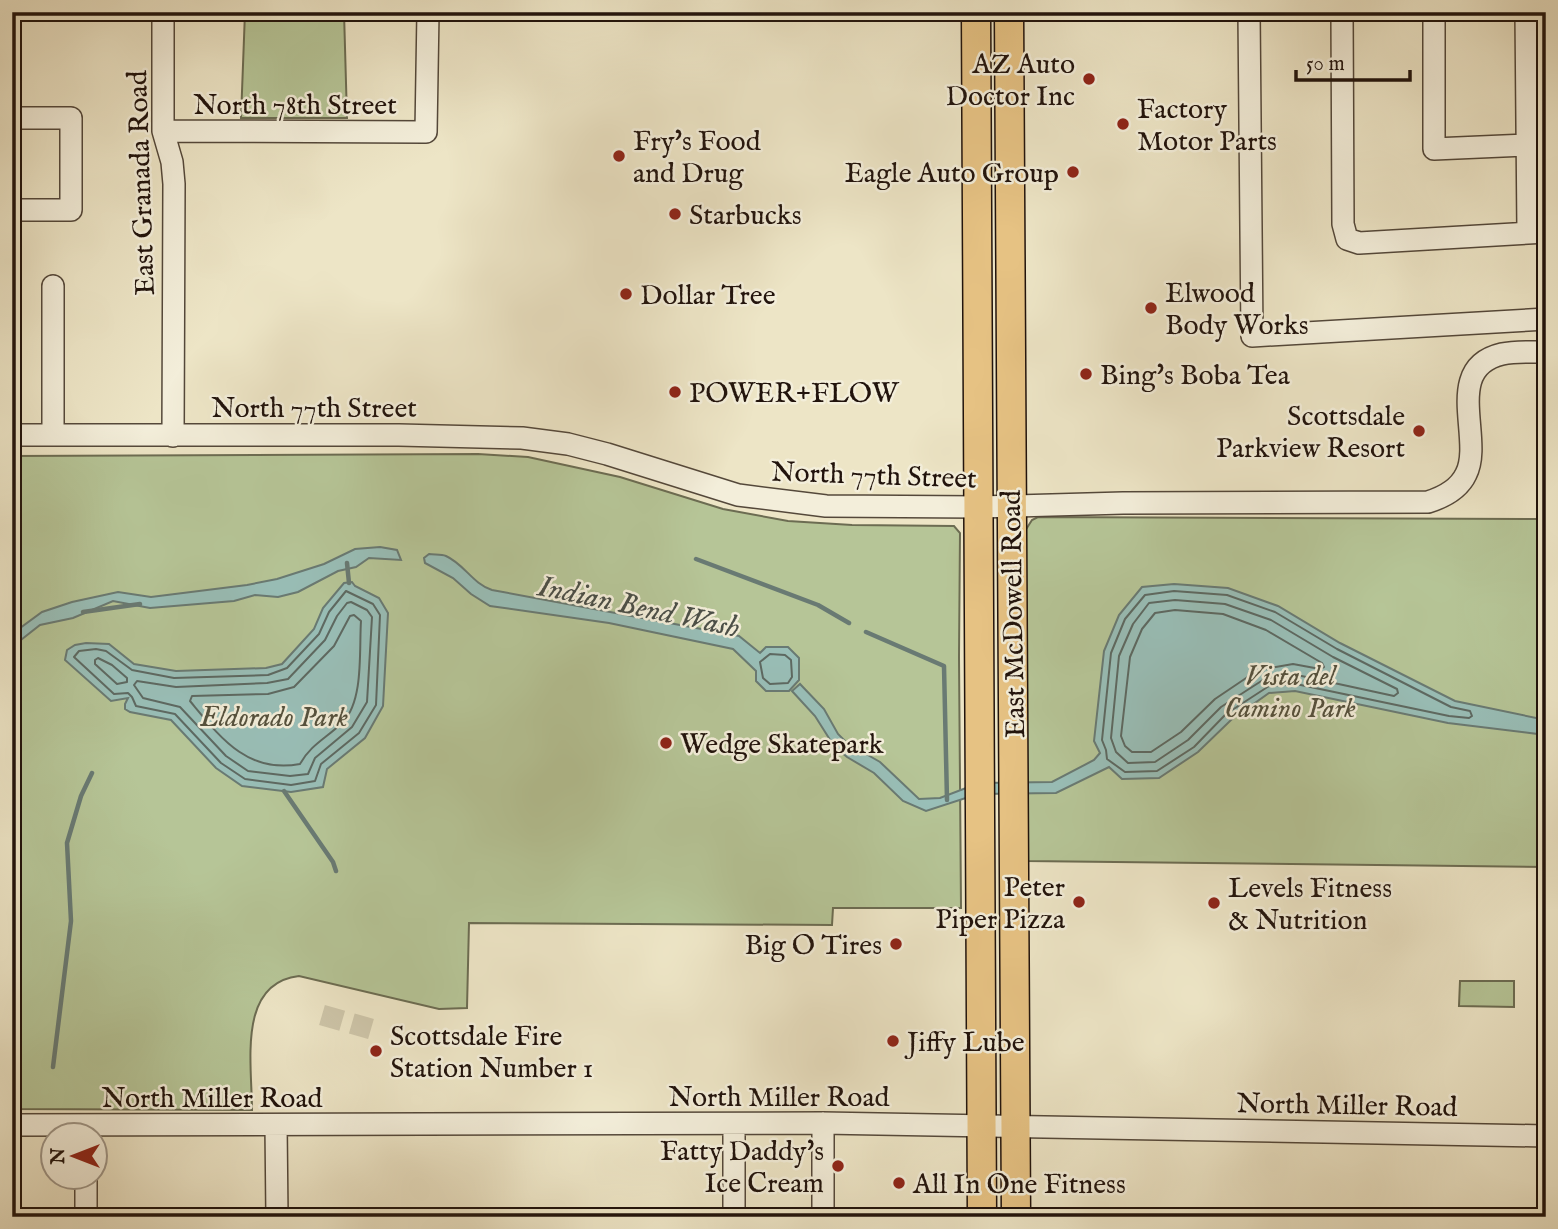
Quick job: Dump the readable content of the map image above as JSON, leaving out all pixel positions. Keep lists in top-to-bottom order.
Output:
{
  "streets": {
    "main road": ["East McDowell Road"],
    "street": [
      "North 78th Street",
      "East Granada Road",
      "North 77th Street",
      "North Miller Road"
    ]
  },
  "crossings": [
    ["North 78th Street", "East Granada Road"],
    ["East Granada Road", "North 77th Street"],
    ["North 77th Street", "East McDowell Road"],
    ["East McDowell Road", "North Miller Road"]
  ],
  "water": ["Indian Bend Wash"],
  "parks": ["Vista del Camino Park", "Eldorado Park"],
  "places": [
    "AZ Auto Doctor Inc",
    "Factory Motor Parts",
    "Fry's Food and Drug",
    "Eagle Auto Group",
    "Starbucks",
    "Dollar Tree",
    "Elwood Body Works",
    "Bing's Boba Tea",
    "POWER+FLOW",
    "Scottsdale Parkview Resort",
    "Wedge Skatepark",
    "Peter Piper Pizza",
    "Levels Fitness & Nutrition",
    "Big O Tires",
    "Jiffy Lube",
    "Scottsdale Fire Station Number 1",
    "Fatty Daddy's Ice Cream",
    "All In One Fitness"
  ],
  "scale_bar": "50 m",
  "north": "left"
}
